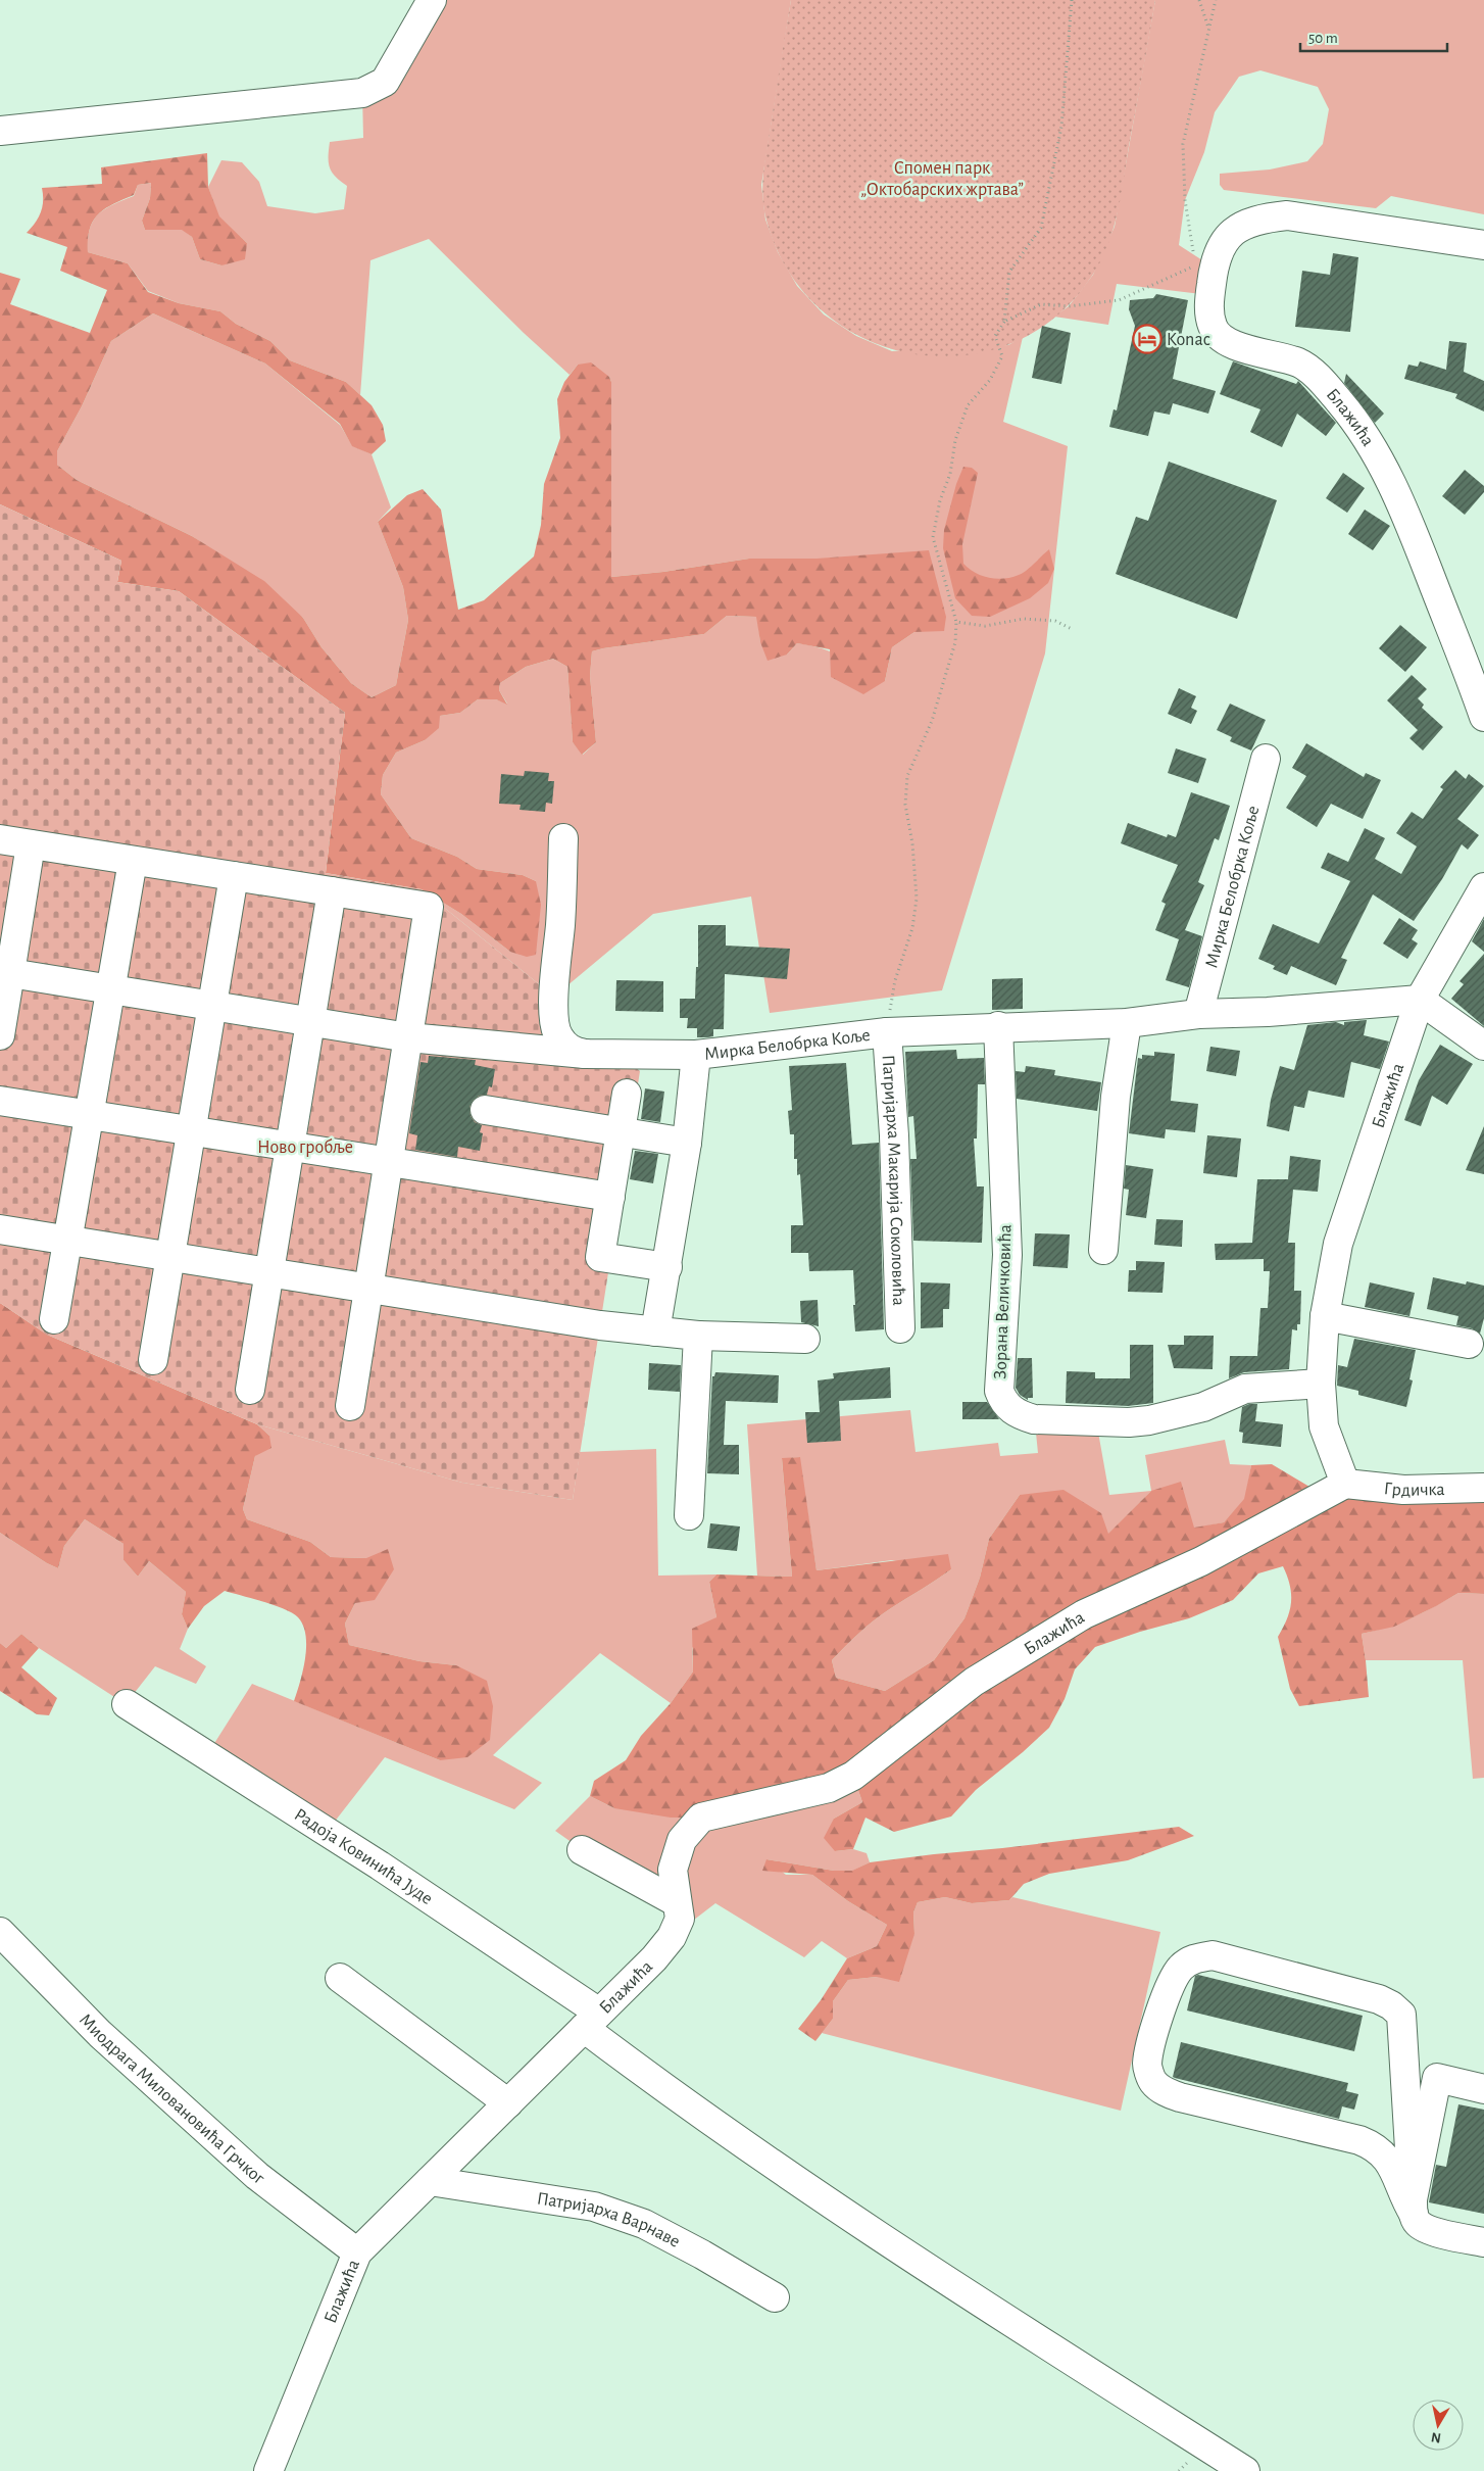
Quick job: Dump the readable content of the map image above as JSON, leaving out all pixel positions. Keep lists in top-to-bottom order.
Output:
{
  "streets": {
    "street": [
      "Блажића",
      "Мирка Белобрка Коље",
      "Патријарха Макарија Соколовића",
      "Зорана Величковића",
      "Грдичка",
      "Радоја Ковинића Јуде",
      "Миодрага Миловановића Грчког",
      "Патријарха Варнаве"
    ]
  },
  "crossings": [
    ["Блажића", "Мирка Белобрка Коље"],
    ["Блажића", "Зорана Величковића"],
    ["Блажића", "Грдичка"],
    ["Блажића", "Радоја Ковинића Јуде"],
    ["Блажића", "Миодрага Миловановића Грчког"],
    ["Блажића", "Патријарха Варнаве"],
    ["Мирка Белобрка Коље", "Патријарха Макарија Соколовића"],
    ["Мирка Белобрка Коље", "Зорана Величковића"]
  ],
  "parks": ["Спомен парк „Октобарских жртава”", "Ново гробље"],
  "places": {
    "hotel": ["Konac"]
  },
  "scale_bar": "50 m",
  "north": "bottom"
}
